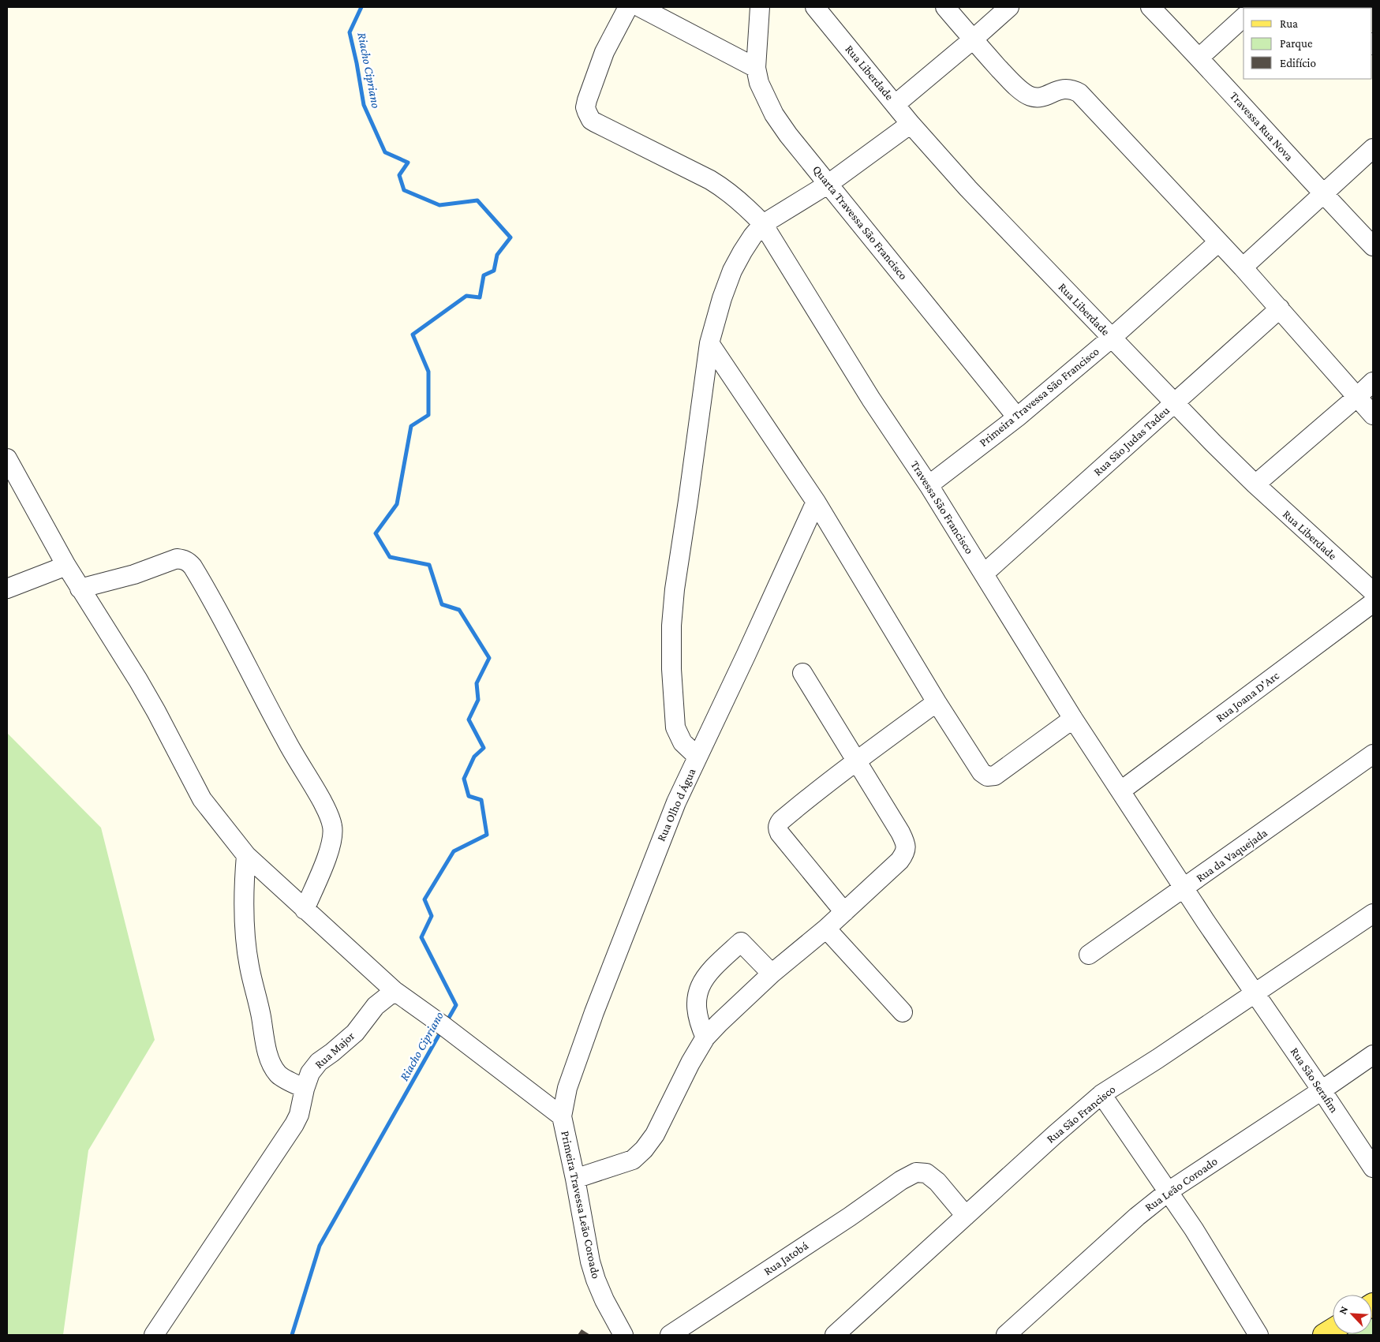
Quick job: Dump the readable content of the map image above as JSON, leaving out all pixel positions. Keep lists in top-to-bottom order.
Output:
{
  "streets": {
    "street": [
      "Rua Liberdade",
      "Travessa Rua Nova",
      "Quarta Travessa São Francisco",
      "Primeira Travessa São Francisco",
      "Rua São Judas Tadeu",
      "Travessa São Francisco",
      "Rua Joana D'Arc",
      "Rua Olho d Água",
      "Rua da Vaquejada",
      "Rua Major",
      "Rua São Serafim",
      "Rua São Francisco",
      "Rua Leão Coroado",
      "Primeira Travessa Leão Coroado",
      "Rua Jatobá"
    ]
  },
  "crossings": [
    ["Rua Liberdade", "Primeira Travessa São Francisco"],
    ["Rua Liberdade", "Rua São Judas Tadeu"],
    ["Quarta Travessa São Francisco", "Primeira Travessa São Francisco"],
    ["Primeira Travessa São Francisco", "Travessa São Francisco"],
    ["Rua São Judas Tadeu", "Travessa São Francisco"],
    ["Travessa São Francisco", "Rua Joana D'Arc"],
    ["Travessa São Francisco", "Rua da Vaquejada"],
    ["Travessa São Francisco", "Rua São Serafim"],
    ["Rua Olho d Água", "Primeira Travessa Leão Coroado"],
    ["Rua da Vaquejada", "Rua São Serafim"],
    ["Rua São Serafim", "Rua São Francisco"],
    ["Rua São Serafim", "Rua Leão Coroado"],
    ["Rua São Francisco", "Rua Jatobá"]
  ],
  "water": ["Riacho Cipriano"],
  "legend": ["Rua", "Parque", "Edifício"],
  "north": "top left"
}
